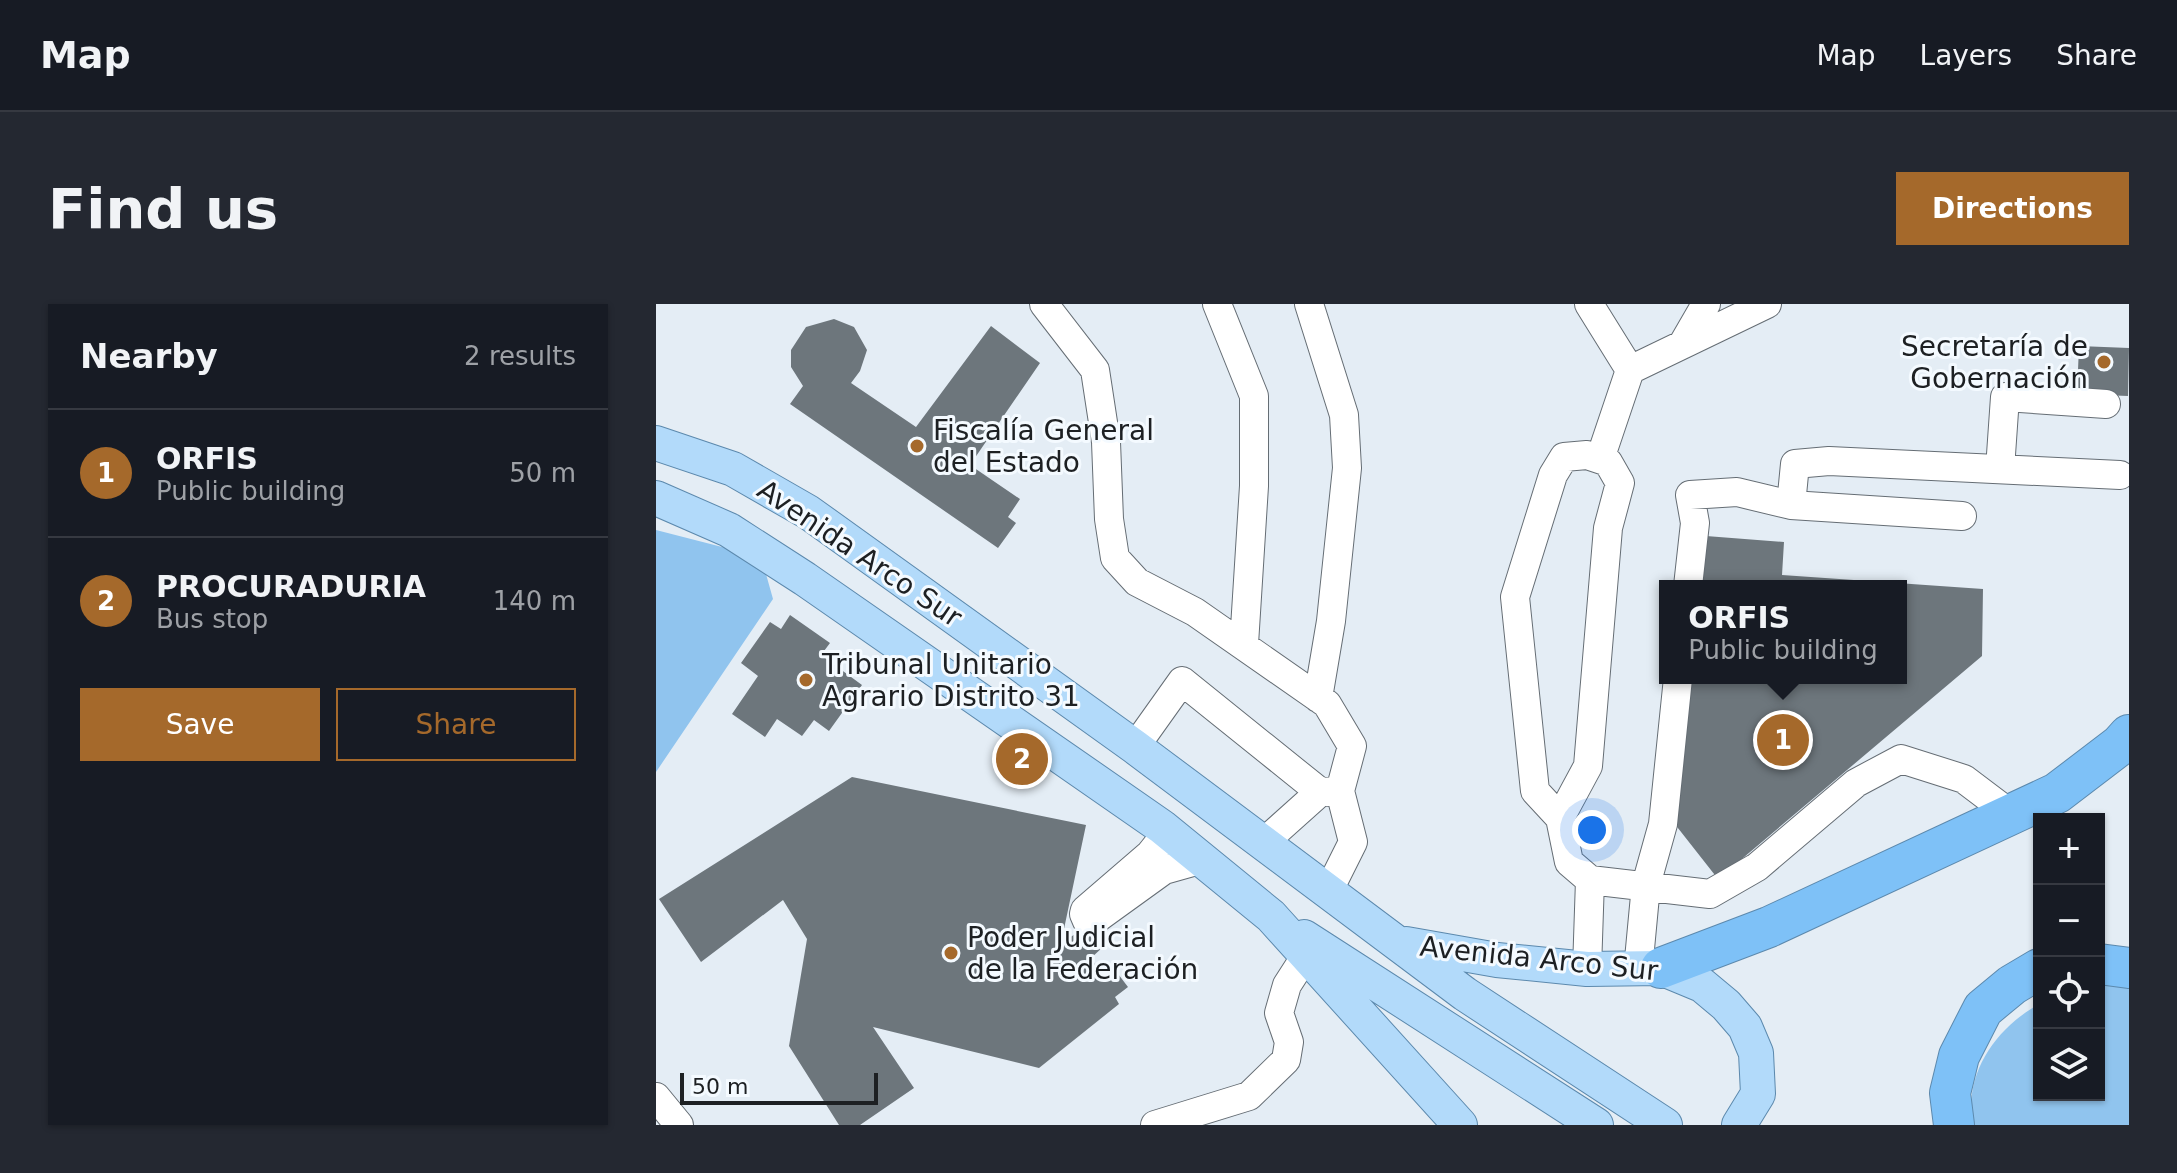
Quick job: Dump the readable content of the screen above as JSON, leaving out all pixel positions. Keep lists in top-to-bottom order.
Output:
{
  "streets": {
    "main road": ["Avenida Arco Sur"]
  },
  "places": [
    "Secretaría de Gobernación",
    "Fiscalía General del Estado",
    "Tribunal Unitario Agrario Distrito 31",
    "Poder Judicial de la Federación"
  ],
  "scale_bar": "50 m",
  "page": {
    "header": "Map",
    "nav": ["Map", "Layers", "Share"],
    "buttons": [
      "Directions",
      ["Save", "Share"]
    ],
    "title": "Find us",
    "heading": ["Nearby", "2 results"],
    "list": [
      {
        "mark": "1",
        "name": "ORFIS",
        "note": "Public building",
        "value": "50 m"
      },
      {
        "mark": "2",
        "name": "PROCURADURIA",
        "note": "Bus stop",
        "value": "140 m"
      }
    ],
    "popup": ["ORFIS", "Public building"],
    "pins": ["1", "2"],
    "map_buttons": ["+", "−"],
    "scale": "50 m"
  }
}
